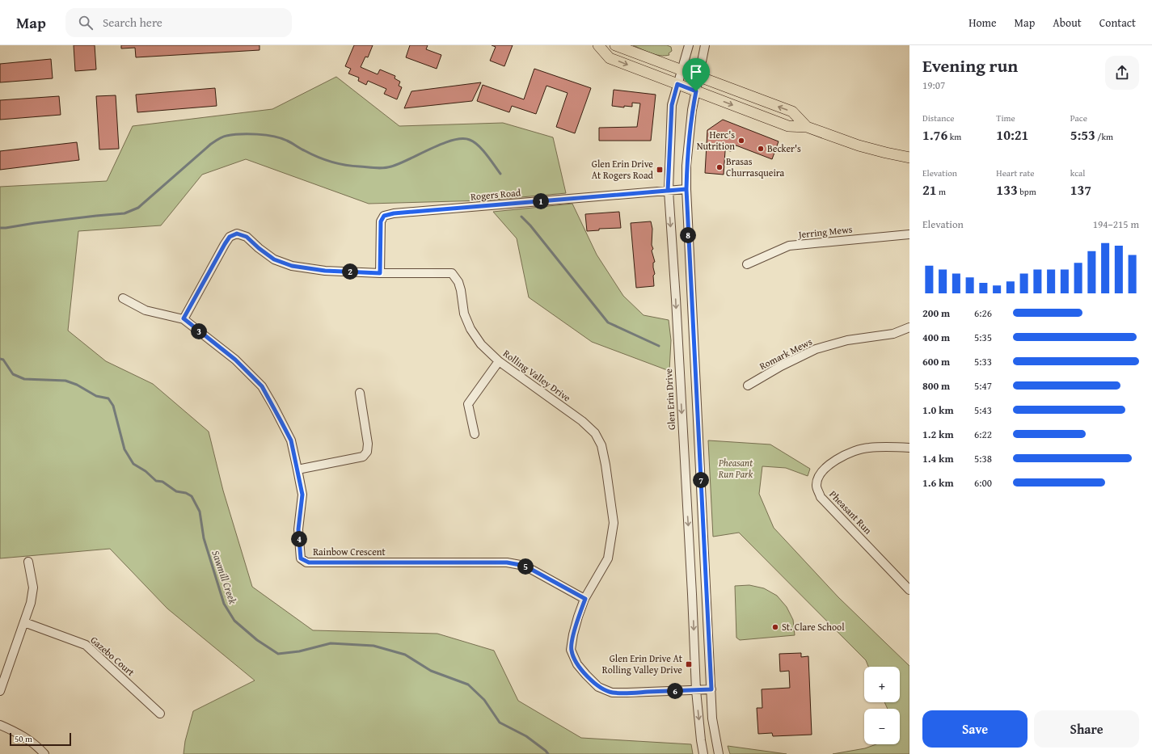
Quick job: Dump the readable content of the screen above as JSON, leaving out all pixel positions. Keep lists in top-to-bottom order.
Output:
{
  "streets": {
    "street": [
      "Rogers Road",
      "Jerring Mews",
      "Romark Mews",
      "Rolling Valley Drive",
      "Glen Erin Drive",
      "Pheasant Run",
      "Rainbow Crescent",
      "Gazebo Court"
    ]
  },
  "crossings": [
    ["Rogers Road", "Rolling Valley Drive"],
    ["Rogers Road", "Glen Erin Drive"],
    ["Rolling Valley Drive", "Glen Erin Drive"],
    ["Rolling Valley Drive", "Rainbow Crescent"]
  ],
  "water": ["Sawmill Creek"],
  "parks": ["Pheasant Run Park"],
  "places": {
    "other": [
      "Herc's Nutrition",
      "Becker's",
      "Brasas Churrasqueira",
      "St. Clare School"
    ],
    "transit": ["Glen Erin Drive At Rogers Road", "Glen Erin Drive At Rolling Valley Drive"]
  },
  "scale_bar": "50 m",
  "page": {
    "header": "Map",
    "search": "Search here",
    "nav": [
      "Home",
      "Map",
      "About",
      "Contact"
    ],
    "heading": ["Evening run", "19:07"],
    "stats": [
      ["Distance", "1.76 km"],
      ["Time", "10:21"],
      ["Pace", "5:53 /km"],
      ["Elevation", "21 m"],
      ["Heart rate", "133 bpm"],
      ["kcal", "137"]
    ],
    "pins": [
      "1",
      "8",
      "2",
      "3",
      "7",
      "4",
      "5",
      "6"
    ],
    "chart": ["Elevation", "194–215 m"],
    "list": [
      {
        "name": "200 m",
        "note": "6:26"
      },
      {
        "name": "400 m",
        "note": "5:35"
      },
      {
        "name": "600 m",
        "note": "5:33"
      },
      {
        "name": "800 m",
        "note": "5:47"
      },
      {
        "name": "1.0 km",
        "note": "5:43"
      },
      {
        "name": "1.2 km",
        "note": "6:22"
      },
      {
        "name": "1.4 km",
        "note": "5:38"
      },
      {
        "name": "1.6 km",
        "note": "6:00"
      }
    ],
    "map_buttons": ["+", "−"],
    "buttons": ["Save", "Share"],
    "scale": "50 m"
  }
}
